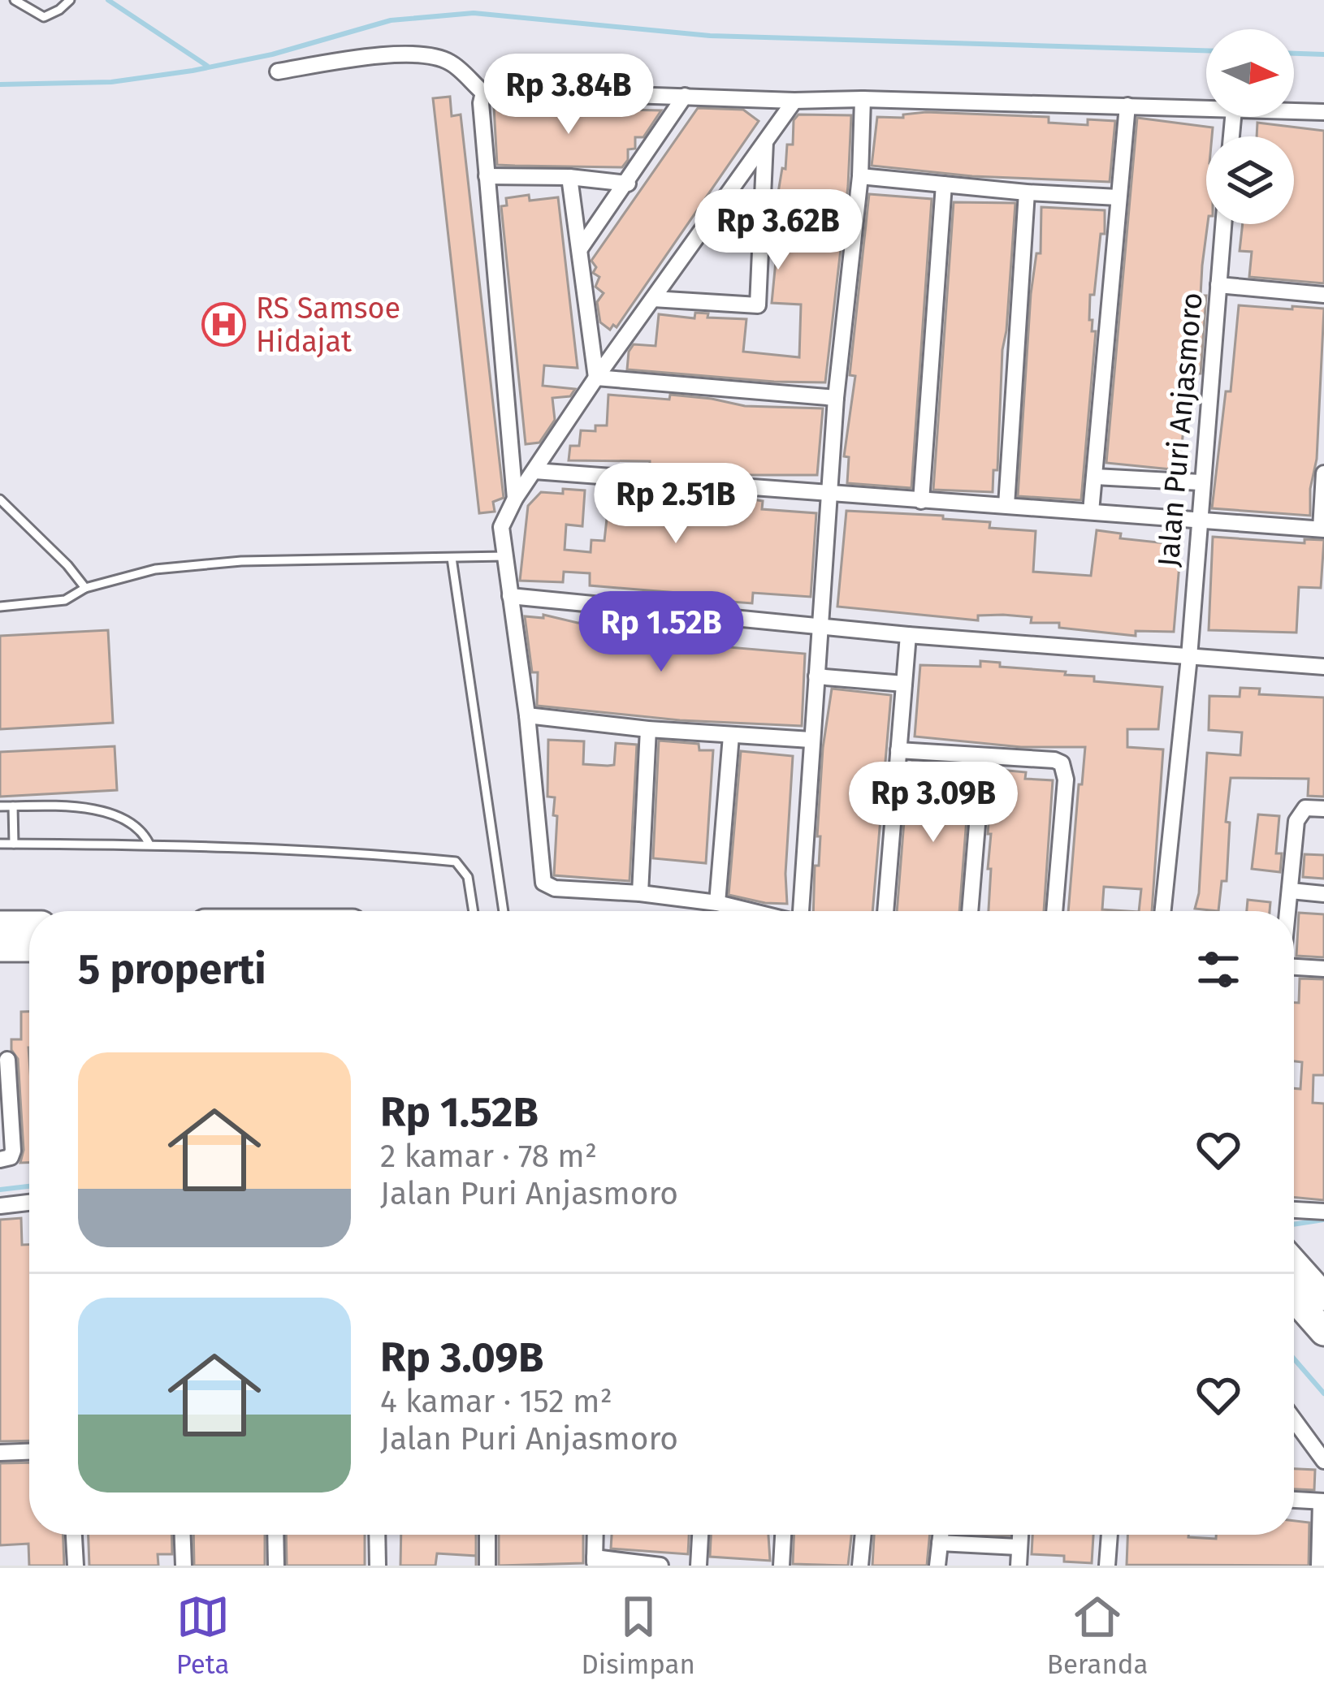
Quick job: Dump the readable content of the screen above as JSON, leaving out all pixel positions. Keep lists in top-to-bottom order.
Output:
{
  "streets": {
    "street": ["Jalan Puri Anjasmoro"]
  },
  "places": {
    "hospital": ["RS Samsoe Hidajat"]
  },
  "north": "right",
  "page": {
    "price": [
      "Rp 3.84B",
      "Rp 3.62B",
      "Rp 2.51B",
      "Rp 1.52B",
      "Rp 3.09B"
    ],
    "heading": "5 properti",
    "list": [
      {
        "name": "Rp 1.52B",
        "note": "2 kamar · 78 m² · Jalan Puri Anjasmoro"
      },
      {
        "name": "Rp 3.09B",
        "note": "4 kamar · 152 m² · Jalan Puri Anjasmoro"
      }
    ],
    "tabs": ["Peta", "Disimpan", "Beranda"]
  }
}
